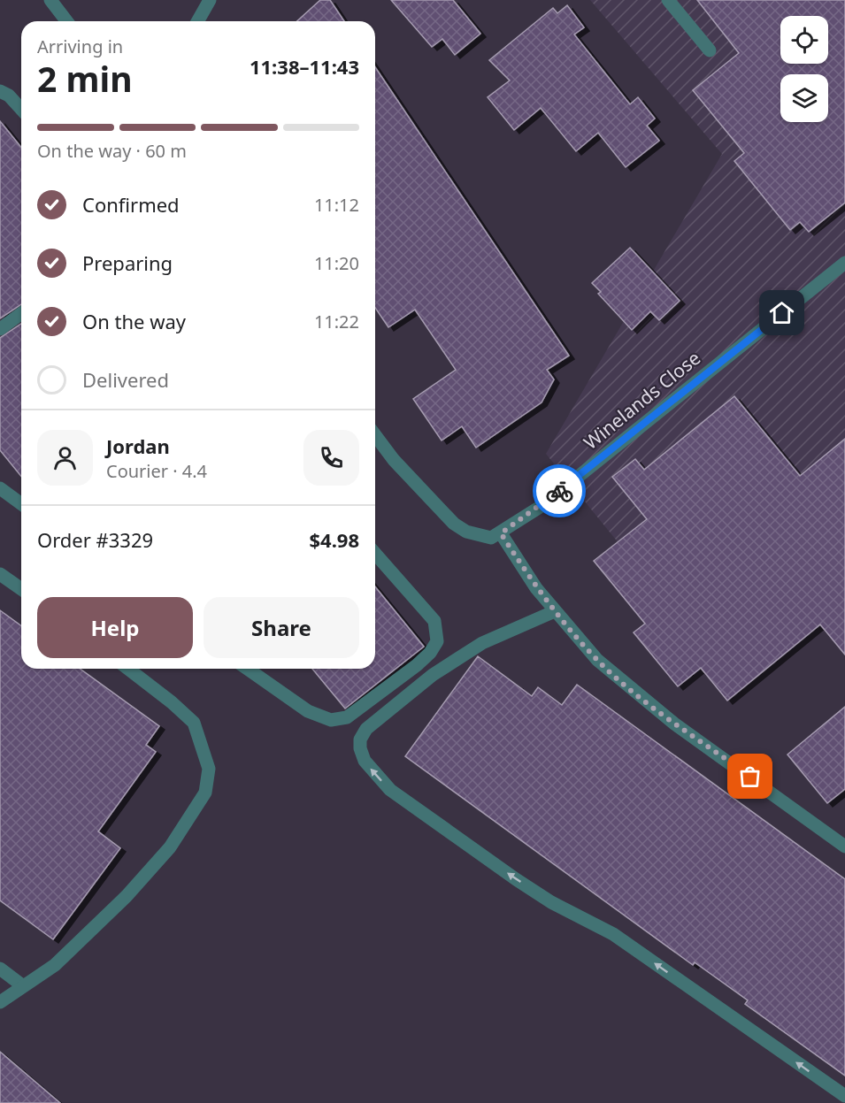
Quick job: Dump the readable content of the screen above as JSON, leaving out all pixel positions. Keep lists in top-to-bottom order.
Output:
{
  "streets": {
    "street": ["Winelands Close"]
  },
  "page": {
    "heading": ["2 min", "Arriving in", "11:38–11:43"],
    "panel": [
      "Jordan",
      "Courier · 4.4",
      "Order #3329",
      "$4.98"
    ],
    "bar": "On the way · 60 m",
    "list": [
      ["Confirmed", "11:12"],
      ["Preparing", "11:20"],
      ["On the way", "11:22"],
      "Delivered"
    ],
    "buttons": ["Help", "Share"]
  }
}
